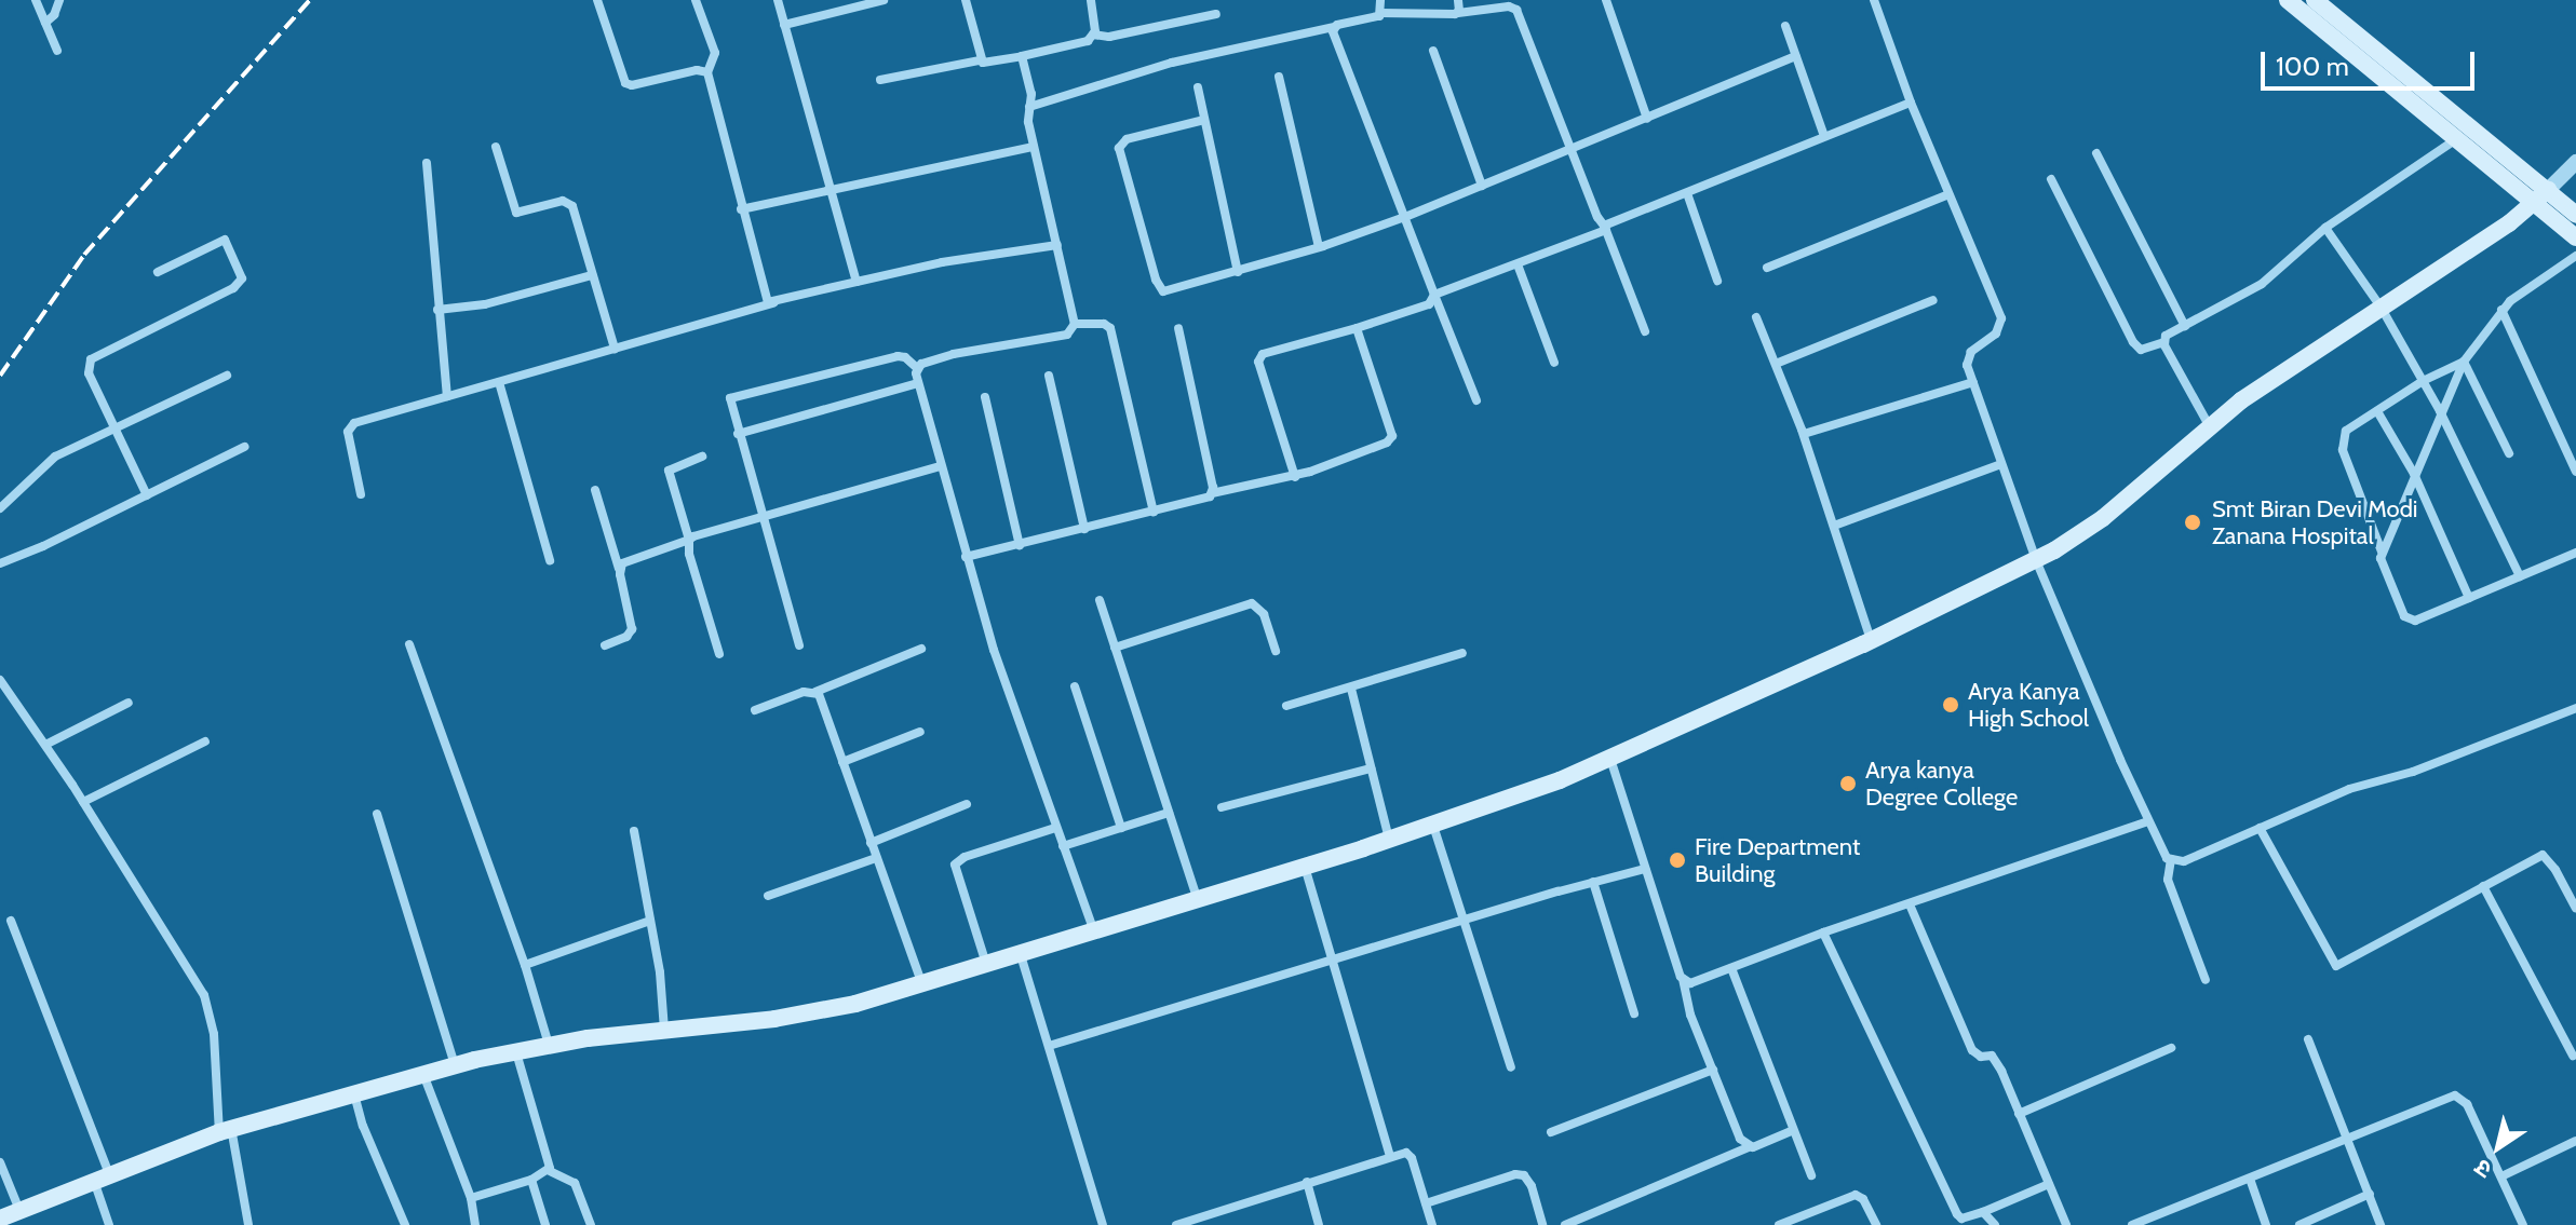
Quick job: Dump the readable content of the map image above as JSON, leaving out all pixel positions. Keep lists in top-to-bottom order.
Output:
{
  "places": [
    "Smt Biran Devi Modi Zanana Hospital",
    "Arya Kanya High School",
    "Arya kanya Degree College",
    "Fire Department Building"
  ],
  "scale_bar": "100 m",
  "north": "bottom left"
}
